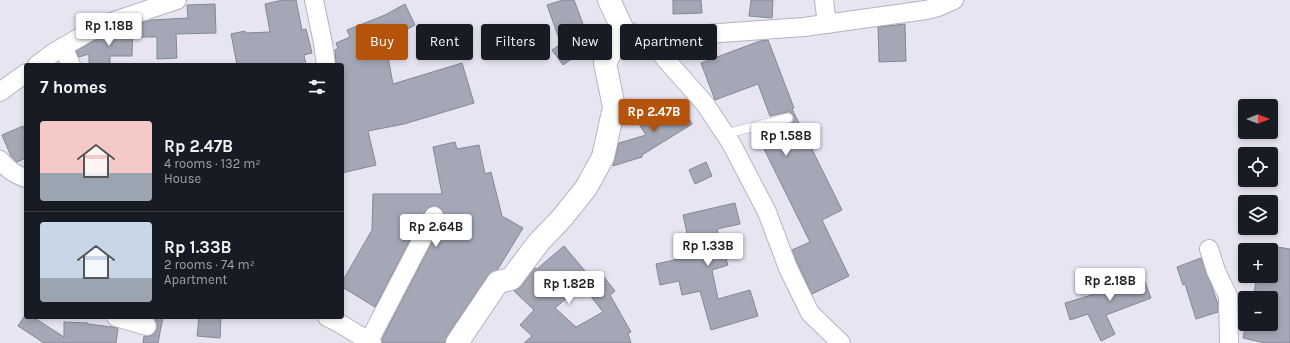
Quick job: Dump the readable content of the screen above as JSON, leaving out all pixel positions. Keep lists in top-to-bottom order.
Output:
{
  "north": "right",
  "page": {
    "price": [
      "Rp 1.18B",
      "Rp 2.47B",
      "Rp 1.58B",
      "Rp 2.64B",
      "Rp 1.33B",
      "Rp 2.18B",
      "Rp 1.82B"
    ],
    "chip": [
      "Buy",
      "Rent",
      "Filters",
      "New",
      "Apartment"
    ],
    "heading": "7 homes",
    "map_buttons": ["+", "−"],
    "list": [
      {
        "name": "Rp 2.47B",
        "note": "4 rooms · 132 m² · House"
      },
      {
        "name": "Rp 1.33B",
        "note": "2 rooms · 74 m² · Apartment"
      }
    ]
  }
}
